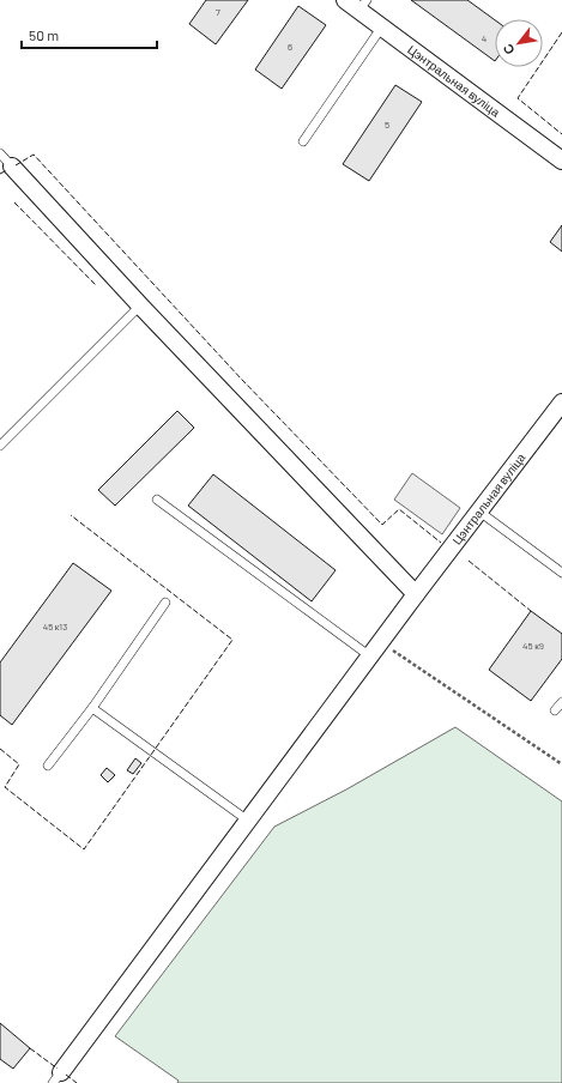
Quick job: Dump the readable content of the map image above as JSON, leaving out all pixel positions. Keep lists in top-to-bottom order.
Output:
{
  "streets": {
    "street": ["Цэнтральная вуліца"]
  },
  "house_numbers": [
    "7",
    "4",
    "6",
    "5",
    "45 к13",
    "45 к9"
  ],
  "scale_bar": "50 m",
  "north": "bottom left"
}
